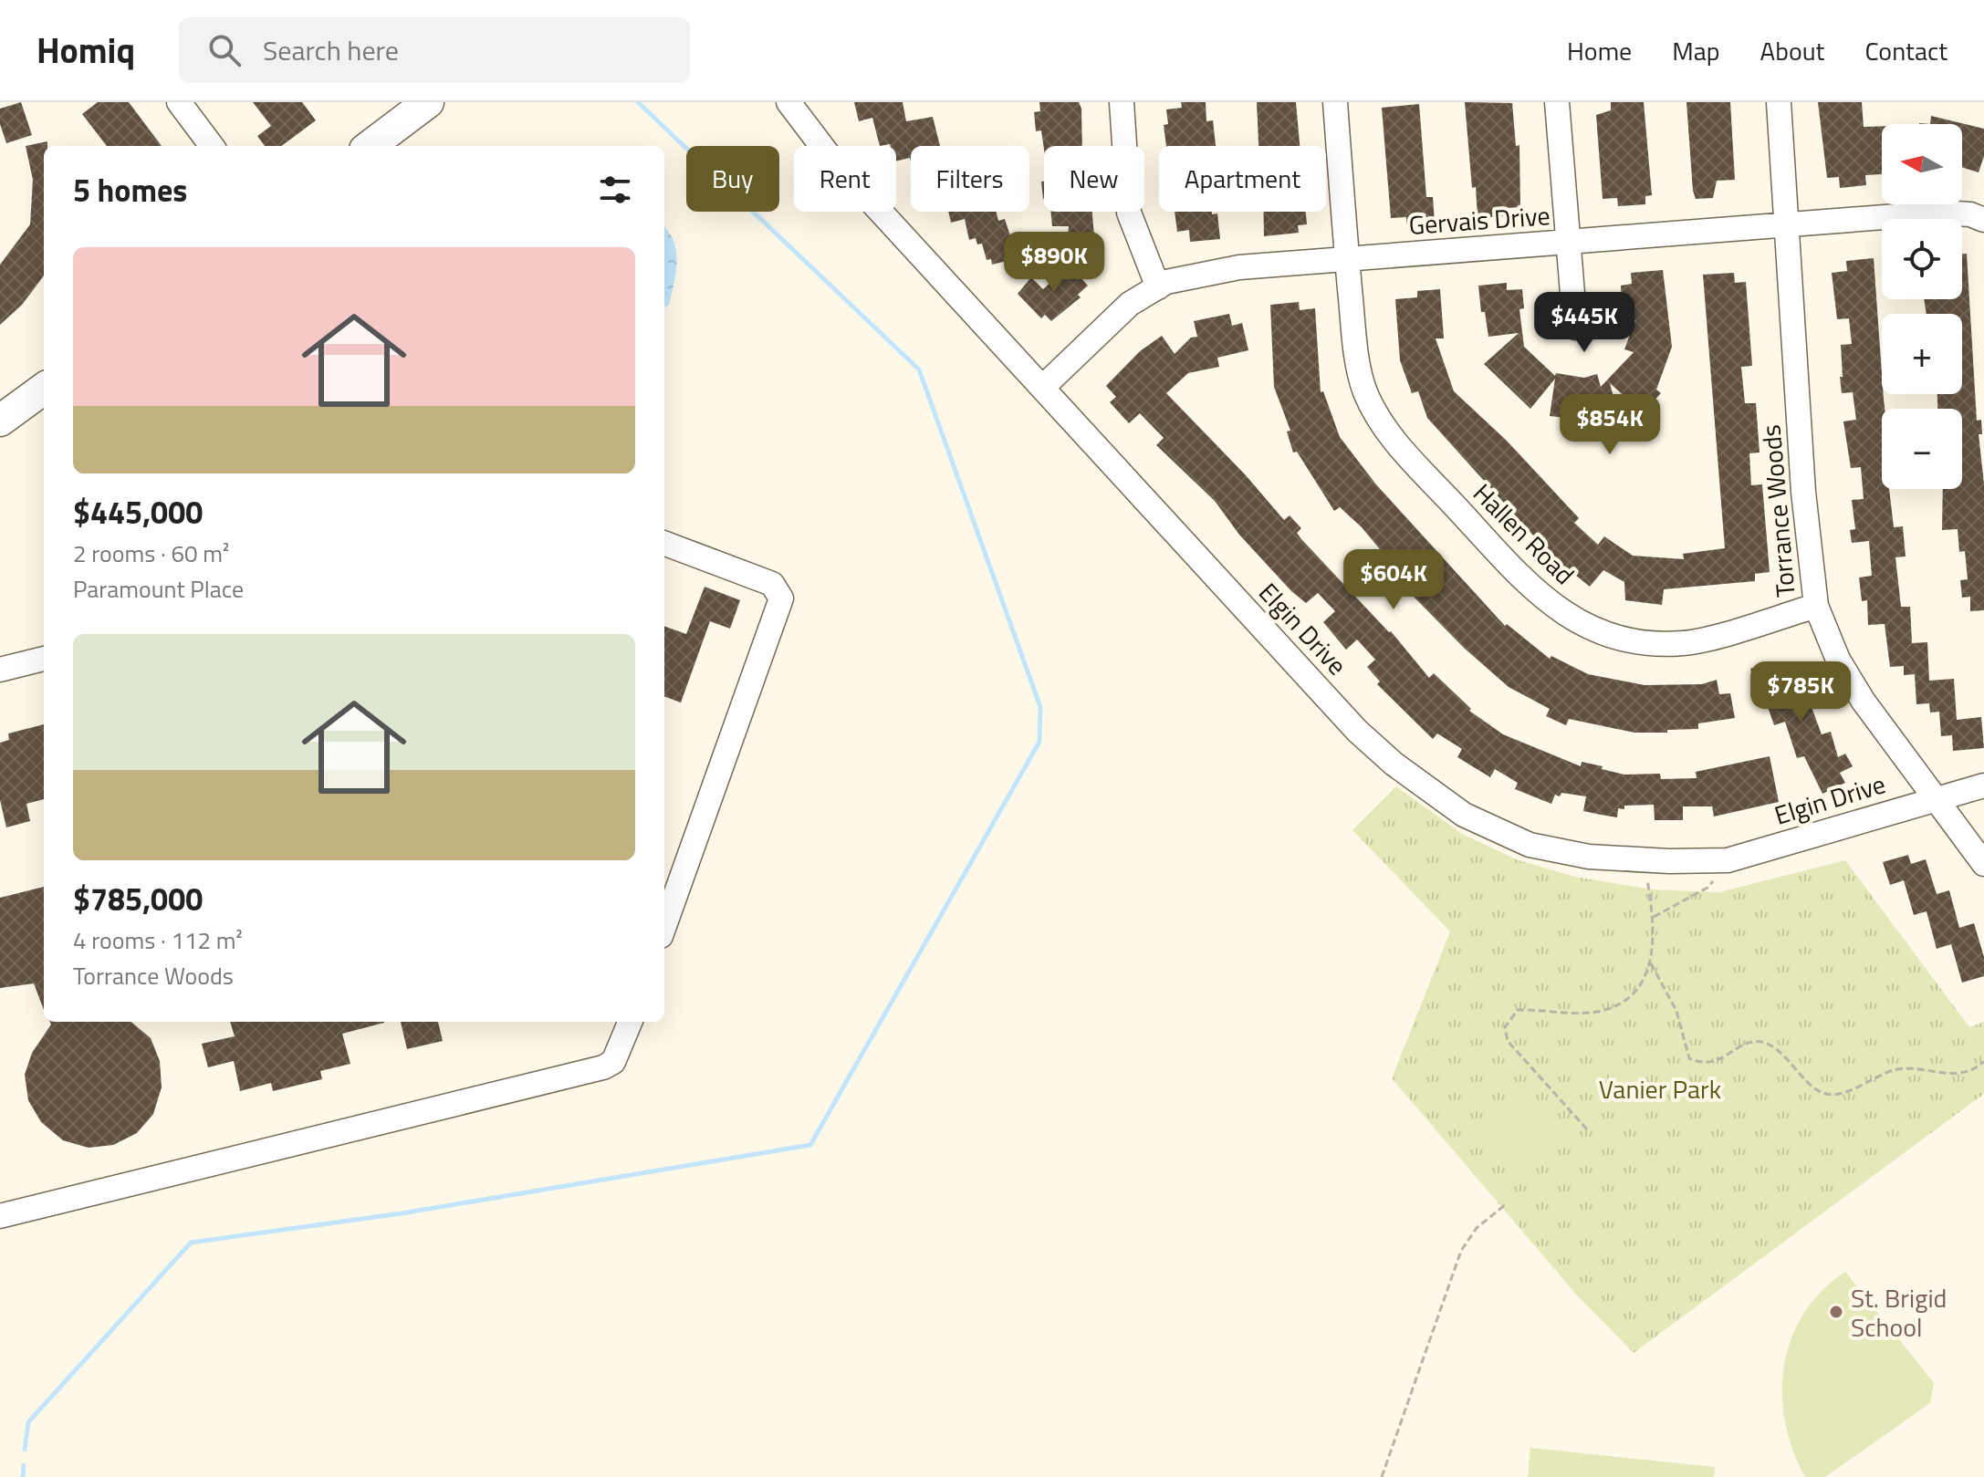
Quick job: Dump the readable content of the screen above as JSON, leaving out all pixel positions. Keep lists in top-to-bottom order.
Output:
{
  "streets": {
    "street": [
      "Gervais Drive",
      "Torrance Woods",
      "Hallen Road",
      "Elgin Drive"
    ]
  },
  "crossings": [
    ["Gervais Drive", "Torrance Woods"],
    ["Gervais Drive", "Hallen Road"],
    ["Gervais Drive", "Elgin Drive"],
    ["Torrance Woods", "Hallen Road"],
    ["Torrance Woods", "Elgin Drive"]
  ],
  "parks": ["Vanier Park"],
  "places": ["St. Brigid School"],
  "north": "left",
  "page": {
    "header": "Homiq",
    "search": "Search here",
    "nav": [
      "Home",
      "Map",
      "About",
      "Contact"
    ],
    "map_buttons": ["+", "−"],
    "chip": [
      "Buy",
      "Rent",
      "Filters",
      "New",
      "Apartment"
    ],
    "heading": "5 homes",
    "price": [
      "$890K",
      "$445K",
      "$854K",
      "$604K",
      "$785K"
    ],
    "list": [
      {
        "name": "$445,000",
        "note": "2 rooms · 60 m² · Paramount Place"
      },
      {
        "name": "$785,000",
        "note": "4 rooms · 112 m² · Torrance Woods"
      }
    ]
  }
}
